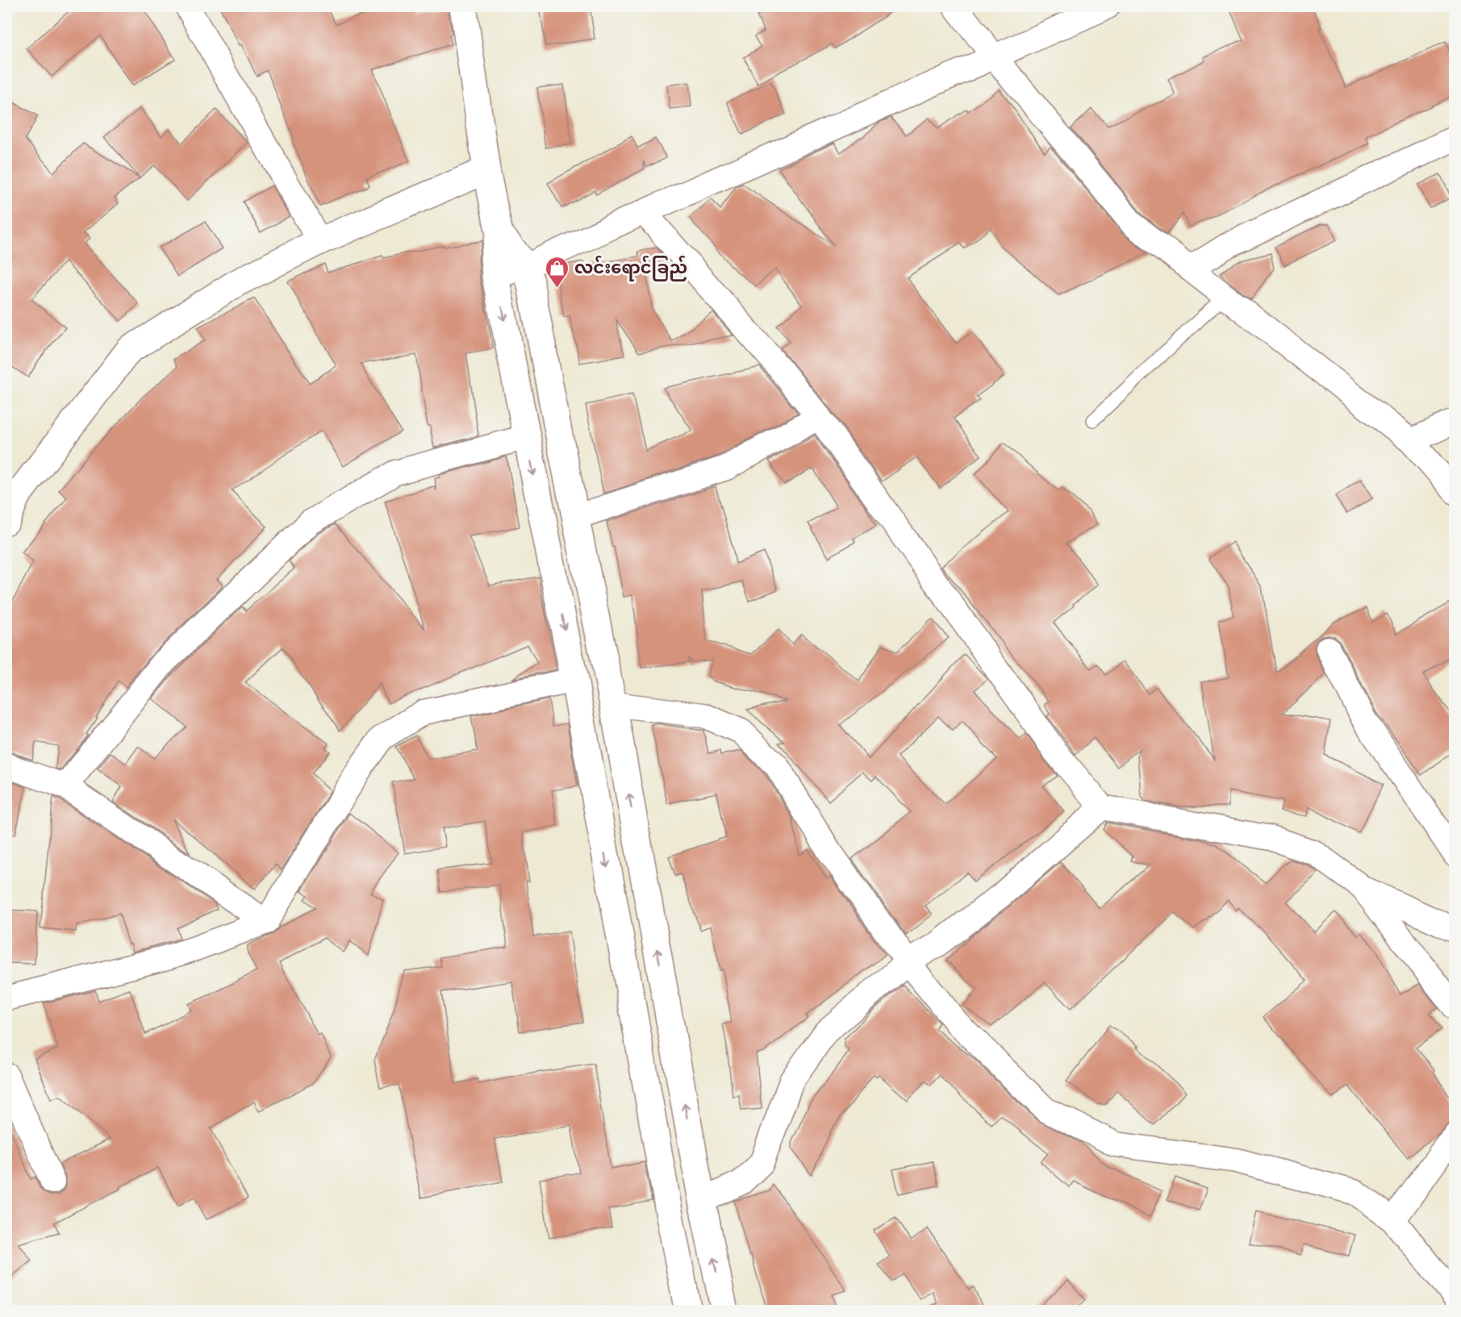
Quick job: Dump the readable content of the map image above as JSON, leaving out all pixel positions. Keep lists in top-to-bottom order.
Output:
{
  "places": {
    "shop": ["လင်းရောင်ခြည်"]
  }
}
